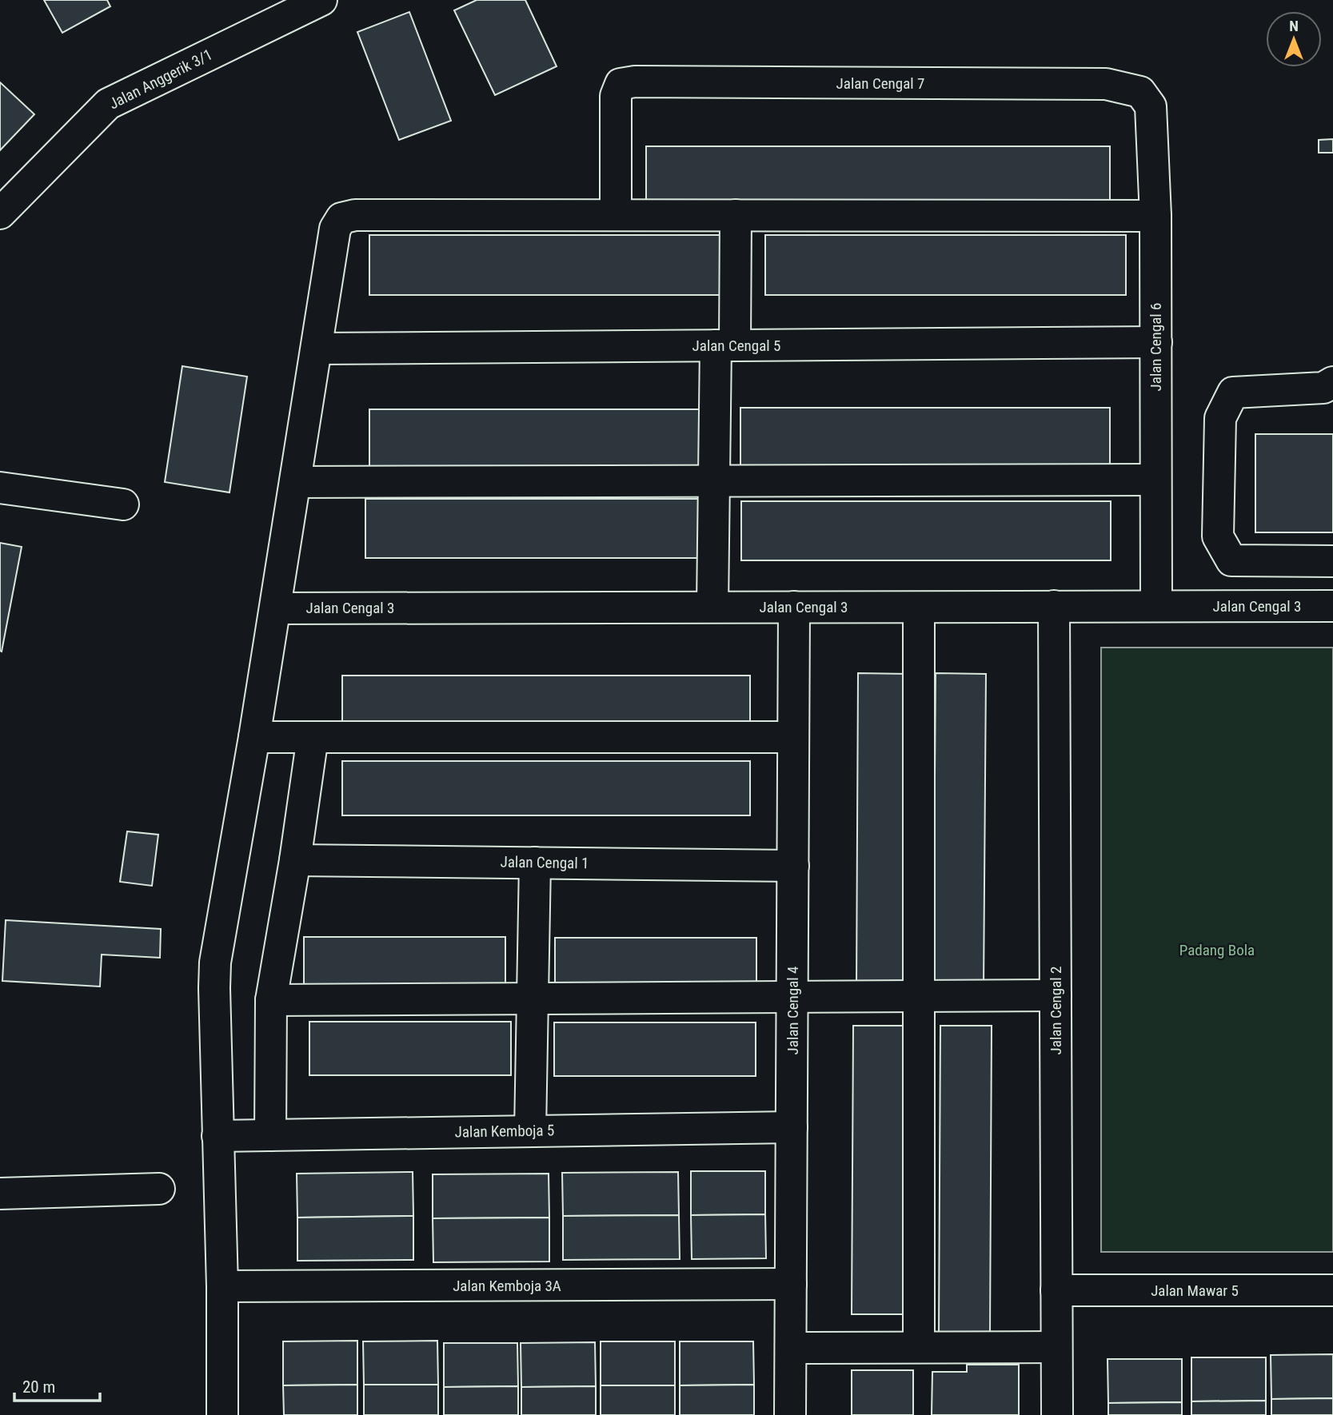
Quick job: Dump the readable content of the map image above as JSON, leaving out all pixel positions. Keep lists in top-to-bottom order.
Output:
{
  "streets": {
    "street": [
      "Jalan Anggerik 3/1",
      "Jalan Cengal 7",
      "Jalan Cengal 5",
      "Jalan Cengal 6",
      "Jalan Cengal 3",
      "Jalan Cengal 1",
      "Jalan Cengal 4",
      "Jalan Cengal 2",
      "Jalan Kemboja 5",
      "Jalan Kemboja 3A",
      "Jalan Mawar 5"
    ]
  },
  "crossings": [
    ["Jalan Cengal 7", "Jalan Cengal 6"],
    ["Jalan Cengal 5", "Jalan Cengal 6"],
    ["Jalan Cengal 6", "Jalan Cengal 3"],
    ["Jalan Cengal 3", "Jalan Cengal 4"],
    ["Jalan Cengal 3", "Jalan Cengal 2"],
    ["Jalan Cengal 1", "Jalan Cengal 4"],
    ["Jalan Cengal 4", "Jalan Kemboja 5"],
    ["Jalan Cengal 4", "Jalan Kemboja 3A"],
    ["Jalan Cengal 2", "Jalan Mawar 5"]
  ],
  "parks": ["Padang Bola"],
  "scale_bar": "20 m",
  "north": "top"
}
